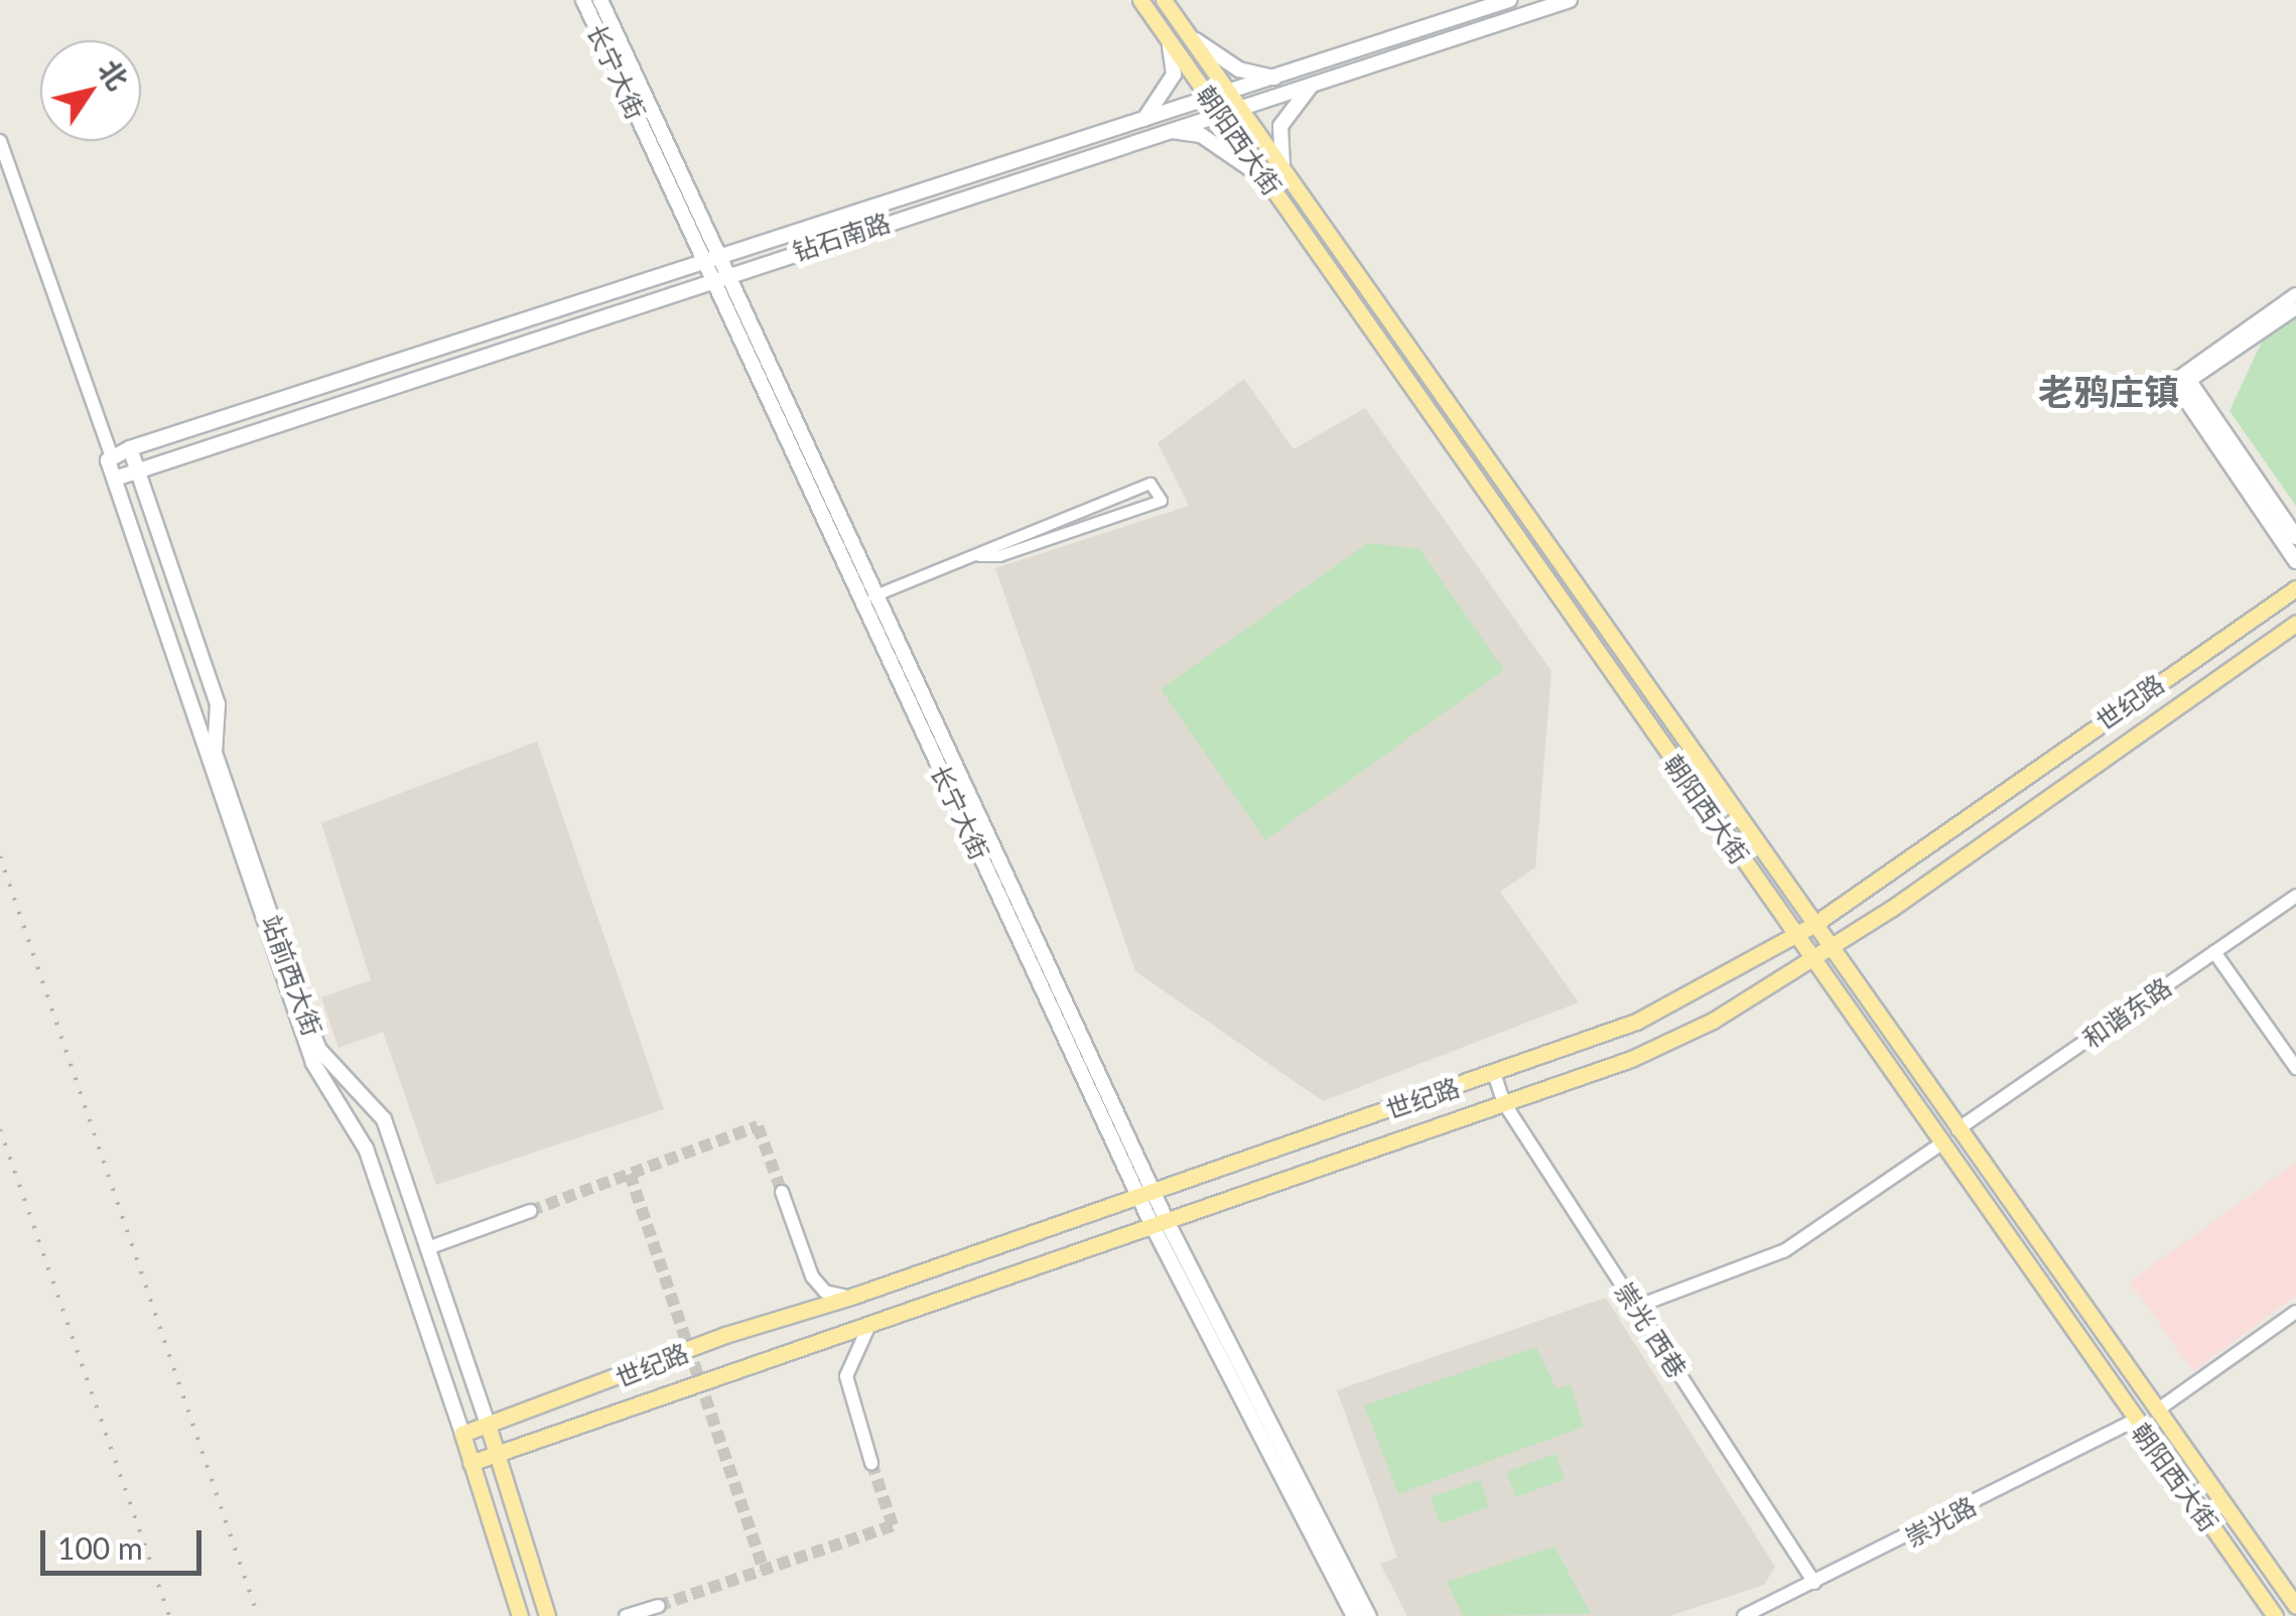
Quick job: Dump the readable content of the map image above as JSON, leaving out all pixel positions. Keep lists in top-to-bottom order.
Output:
{
  "streets": {
    "main road": [
      "长宁大街",
      "朝阳西大街",
      "钻石南路",
      "世纪路",
      "站前西大街"
    ],
    "street": ["和谐东路", "崇光 西巷", "崇光路"]
  },
  "crossings": [
    ["长宁大街", "钻石南路"],
    ["长宁大街", "世纪路"],
    ["朝阳西大街", "钻石南路"],
    ["朝阳西大街", "世纪路"],
    ["朝阳西大街", "和谐东路"],
    ["朝阳西大街", "崇光路"],
    ["钻石南路", "站前西大街"],
    ["世纪路", "站前西大街"],
    ["世纪路", "崇光 西巷"],
    ["崇光 西巷", "崇光路"]
  ],
  "districts": ["老鸦庄镇"],
  "scale_bar": "100 m",
  "north": "top right"
}
